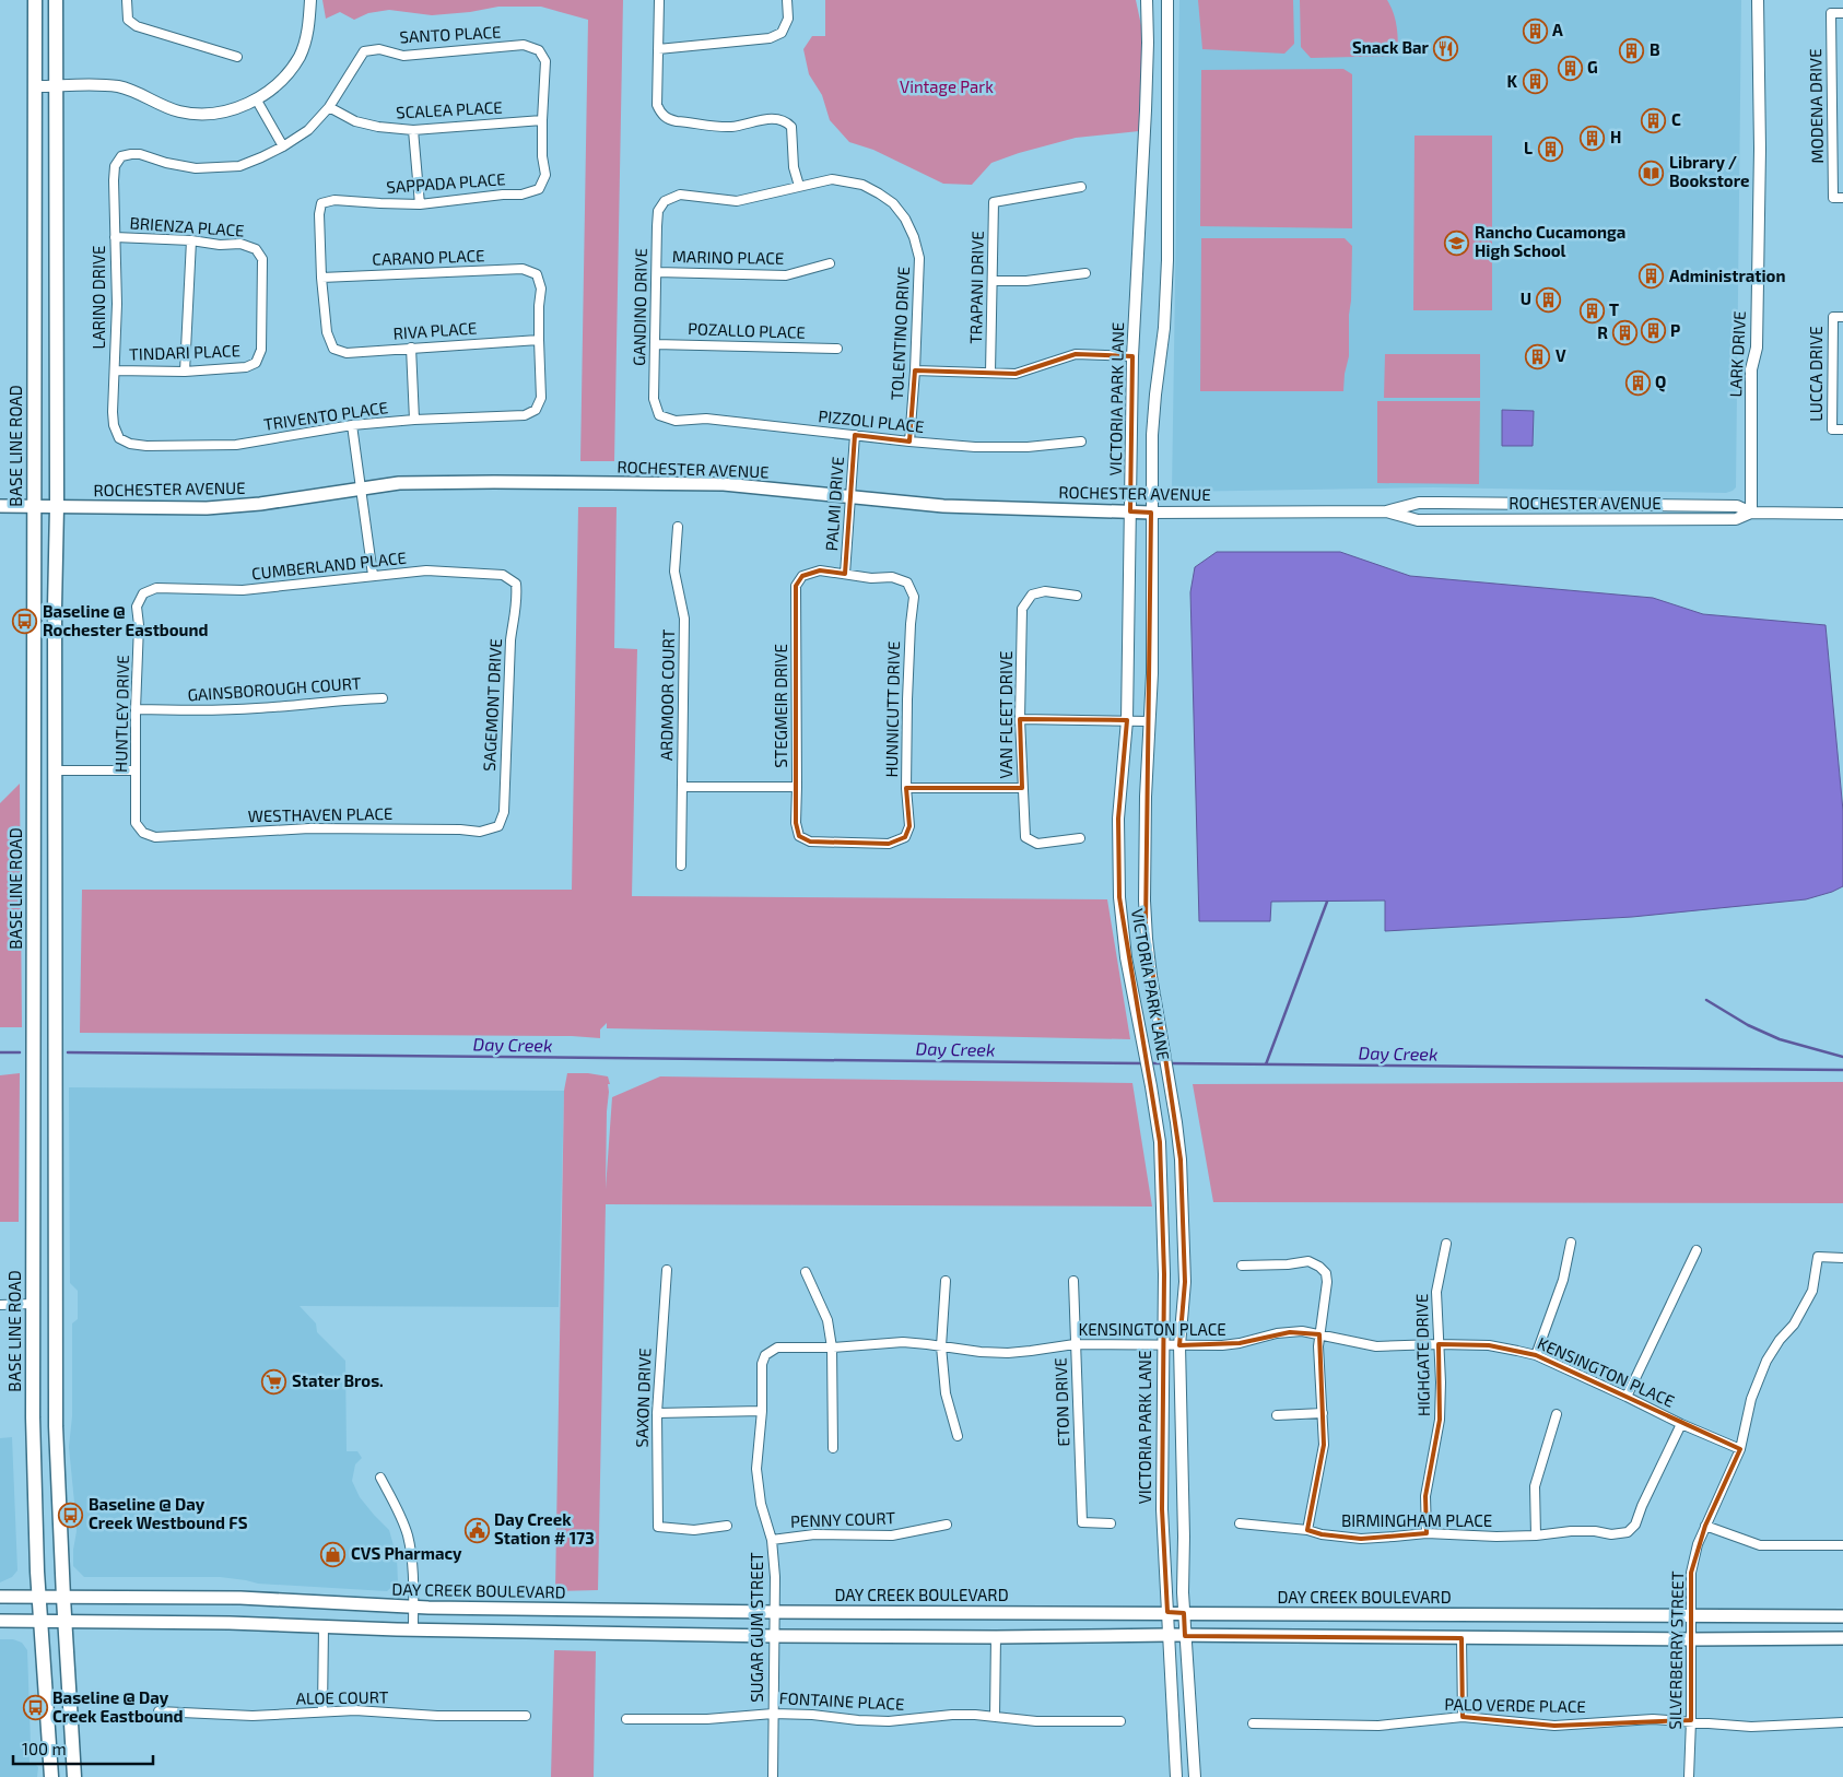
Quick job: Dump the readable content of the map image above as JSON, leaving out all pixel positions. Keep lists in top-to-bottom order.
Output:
{
  "streets": {
    "main road": ["BASE LINE ROAD", "ROCHESTER AVENUE", "DAY CREEK BOULEVARD"],
    "street": [
      "SANTO PLACE",
      "MODENA DRIVE",
      "SCALEA PLACE",
      "SAPPADA PLACE",
      "BRIENZA PLACE",
      "CARANO PLACE",
      "MARINO PLACE",
      "TRAPANI DRIVE",
      "LARINO DRIVE",
      "GANDINO DRIVE",
      "RIVA PLACE",
      "POZALLO PLACE",
      "TOLENTINO DRIVE",
      "TINDARI PLACE",
      "LARK DRIVE",
      "LUCCA DRIVE",
      "VICTORIA PARK LANE",
      "TRIVENTO PLACE",
      "PIZZOLI PLACE",
      "PALMI DRIVE",
      "CUMBERLAND PLACE",
      "GAINSBOROUGH COURT",
      "ARDMOOR COURT",
      "SAGEMONT DRIVE",
      "STEGMEIR DRIVE",
      "HUNNICUTT DRIVE",
      "HUNTLEY DRIVE",
      "VAN FLEET DRIVE",
      "WESTHAVEN PLACE",
      "KENSINGTON PLACE",
      "HIGHGATE DRIVE",
      "SAXON DRIVE",
      "ETON DRIVE",
      "PENNY COURT",
      "BIRMINGHAM PLACE",
      "SUGAR GUM STREET",
      "SILVERBERRY STREET",
      "ALOE COURT",
      "FONTAINE PLACE",
      "PALO VERDE PLACE"
    ]
  },
  "crossings": [
    ["SANTO PLACE", "SCALEA PLACE"],
    ["SANTO PLACE", "SAPPADA PLACE"],
    ["SCALEA PLACE", "SAPPADA PLACE"],
    ["SAPPADA PLACE", "CARANO PLACE"],
    ["SAPPADA PLACE", "RIVA PLACE"],
    ["BRIENZA PLACE", "LARINO DRIVE"],
    ["BRIENZA PLACE", "TINDARI PLACE"],
    ["CARANO PLACE", "RIVA PLACE"],
    ["CARANO PLACE", "TRIVENTO PLACE"],
    ["MARINO PLACE", "GANDINO DRIVE"],
    ["LARINO DRIVE", "TINDARI PLACE"],
    ["LARINO DRIVE", "TRIVENTO PLACE"],
    ["GANDINO DRIVE", "POZALLO PLACE"],
    ["GANDINO DRIVE", "TOLENTINO DRIVE"],
    ["GANDINO DRIVE", "PIZZOLI PLACE"],
    ["RIVA PLACE", "TRIVENTO PLACE"],
    ["TOLENTINO DRIVE", "PIZZOLI PLACE"],
    ["LARK DRIVE", "ROCHESTER AVENUE"],
    ["VICTORIA PARK LANE", "ROCHESTER AVENUE"],
    ["VICTORIA PARK LANE", "KENSINGTON PLACE"],
    ["VICTORIA PARK LANE", "DAY CREEK BOULEVARD"],
    ["PIZZOLI PLACE", "PALMI DRIVE"],
    ["BASE LINE ROAD", "ROCHESTER AVENUE"],
    ["BASE LINE ROAD", "DAY CREEK BOULEVARD"],
    ["ROCHESTER AVENUE", "PALMI DRIVE"],
    ["PALMI DRIVE", "STEGMEIR DRIVE"],
    ["PALMI DRIVE", "HUNNICUTT DRIVE"],
    ["CUMBERLAND PLACE", "SAGEMONT DRIVE"],
    ["CUMBERLAND PLACE", "HUNTLEY DRIVE"],
    ["GAINSBOROUGH COURT", "HUNTLEY DRIVE"],
    ["SAGEMONT DRIVE", "WESTHAVEN PLACE"],
    ["STEGMEIR DRIVE", "HUNNICUTT DRIVE"],
    ["HUNTLEY DRIVE", "WESTHAVEN PLACE"],
    ["KENSINGTON PLACE", "HIGHGATE DRIVE"],
    ["KENSINGTON PLACE", "ETON DRIVE"],
    ["KENSINGTON PLACE", "BIRMINGHAM PLACE"],
    ["KENSINGTON PLACE", "SUGAR GUM STREET"],
    ["KENSINGTON PLACE", "SILVERBERRY STREET"],
    ["HIGHGATE DRIVE", "BIRMINGHAM PLACE"],
    ["PENNY COURT", "SUGAR GUM STREET"],
    ["DAY CREEK BOULEVARD", "SUGAR GUM STREET"],
    ["DAY CREEK BOULEVARD", "SILVERBERRY STREET"],
    ["SUGAR GUM STREET", "FONTAINE PLACE"],
    ["SILVERBERRY STREET", "PALO VERDE PLACE"]
  ],
  "water": ["Day Creek"],
  "parks": ["Vintage Park"],
  "places": {
    "building": [
      "A",
      "B",
      "G",
      "K",
      "C",
      "H",
      "L",
      "Administration",
      "U",
      "T",
      "P",
      "R",
      "V",
      "Q"
    ],
    "restaurant": ["Snack Bar"],
    "library": ["Library / Bookstore"],
    "school or university": ["Rancho Cucamonga High School"],
    "bus stop": ["Baseline @ Rochester Eastbound", "Baseline @ Day Creek Westbound FS", "Baseline @ Day Creek Eastbound"],
    "supermarket": ["Stater Bros."],
    "public building": ["Day Creek Station # 173"],
    "shop": ["CVS Pharmacy"]
  },
  "scale_bar": "100 m"
}
